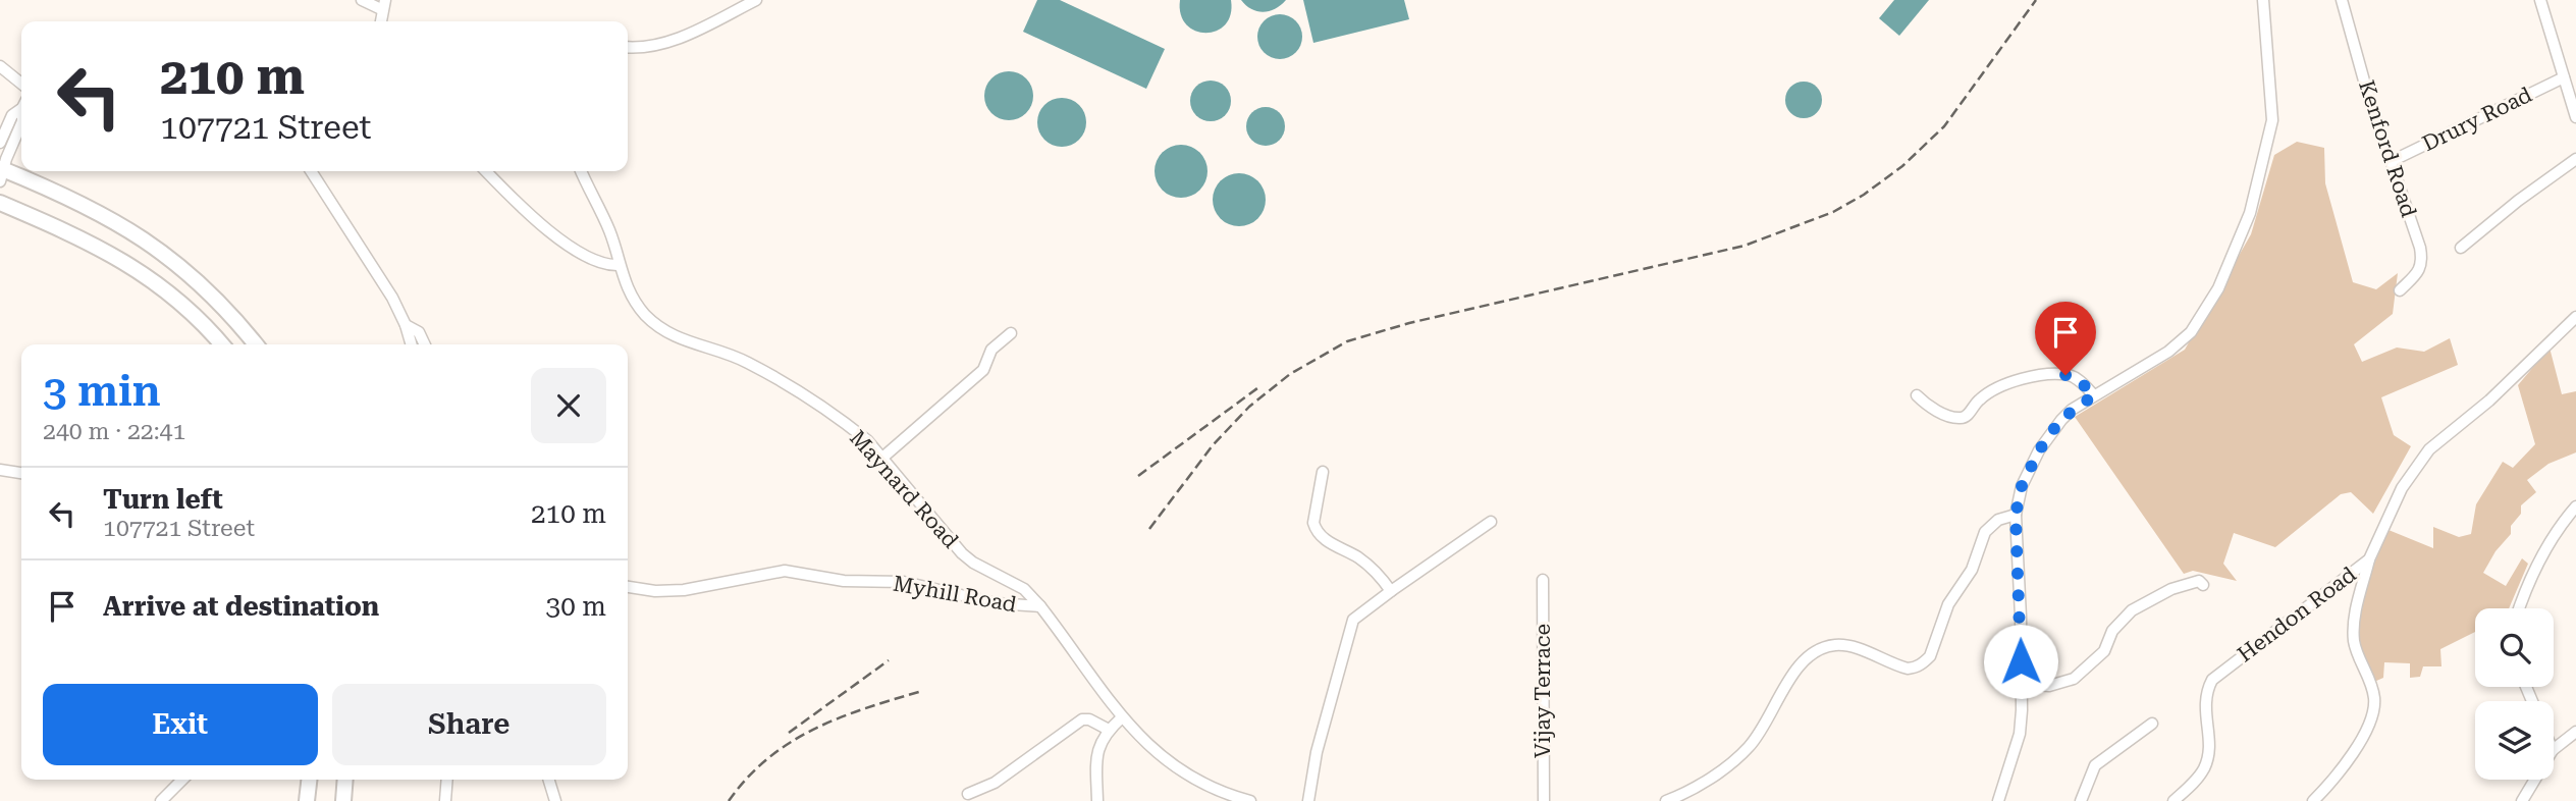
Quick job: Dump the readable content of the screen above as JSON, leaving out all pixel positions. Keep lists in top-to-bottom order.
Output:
{
  "streets": {
    "street": [
      "Drury Road",
      "Kenford Road",
      "Maynard Road",
      "Myhill Road",
      "Hendon Road",
      "Vijay Terrace"
    ]
  },
  "crossings": [
    ["Drury Road", "Kenford Road"],
    ["Maynard Road", "Myhill Road"]
  ],
  "page": {
    "turn": ["210 m", "107721 Street"],
    "heading": ["3 min", "240 m · 22:41"],
    "list": [
      {
        "name": "Turn left",
        "note": "107721 Street",
        "value": "210 m"
      },
      {
        "name": "Arrive at destination",
        "value": "30 m"
      }
    ],
    "buttons": ["Exit", "Share"]
  }
}
